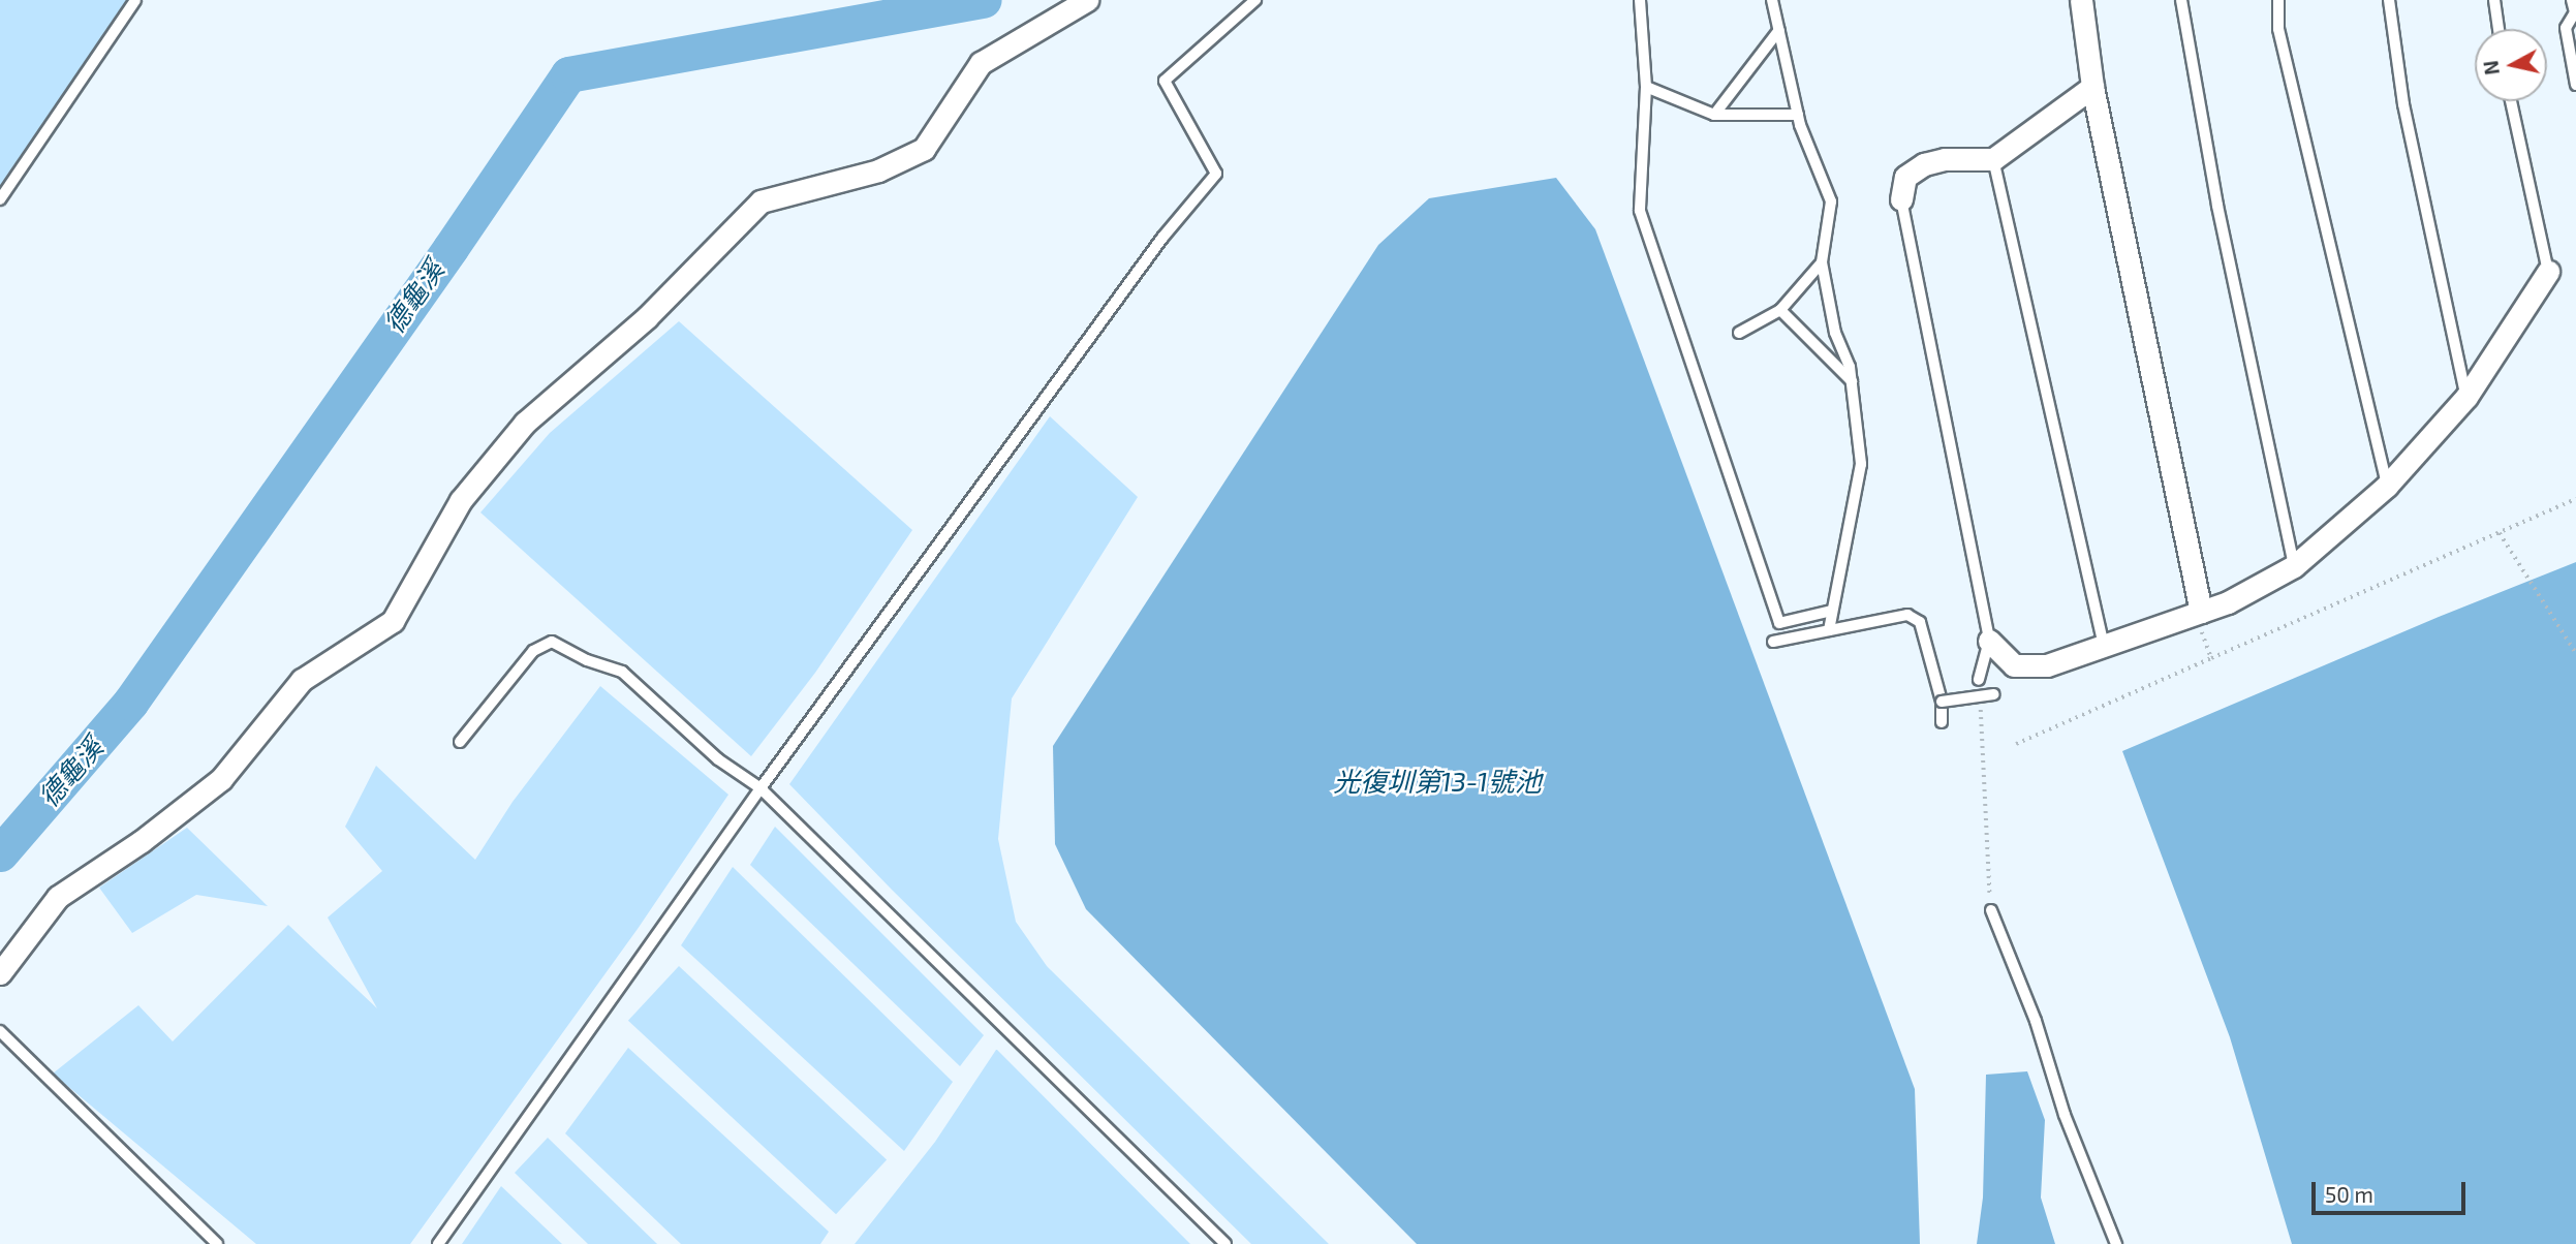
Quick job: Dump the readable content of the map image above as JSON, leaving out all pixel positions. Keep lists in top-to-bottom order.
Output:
{
  "water": ["德龜溪", "光復圳第13-1號池"],
  "scale_bar": "50 m",
  "north": "left"
}
